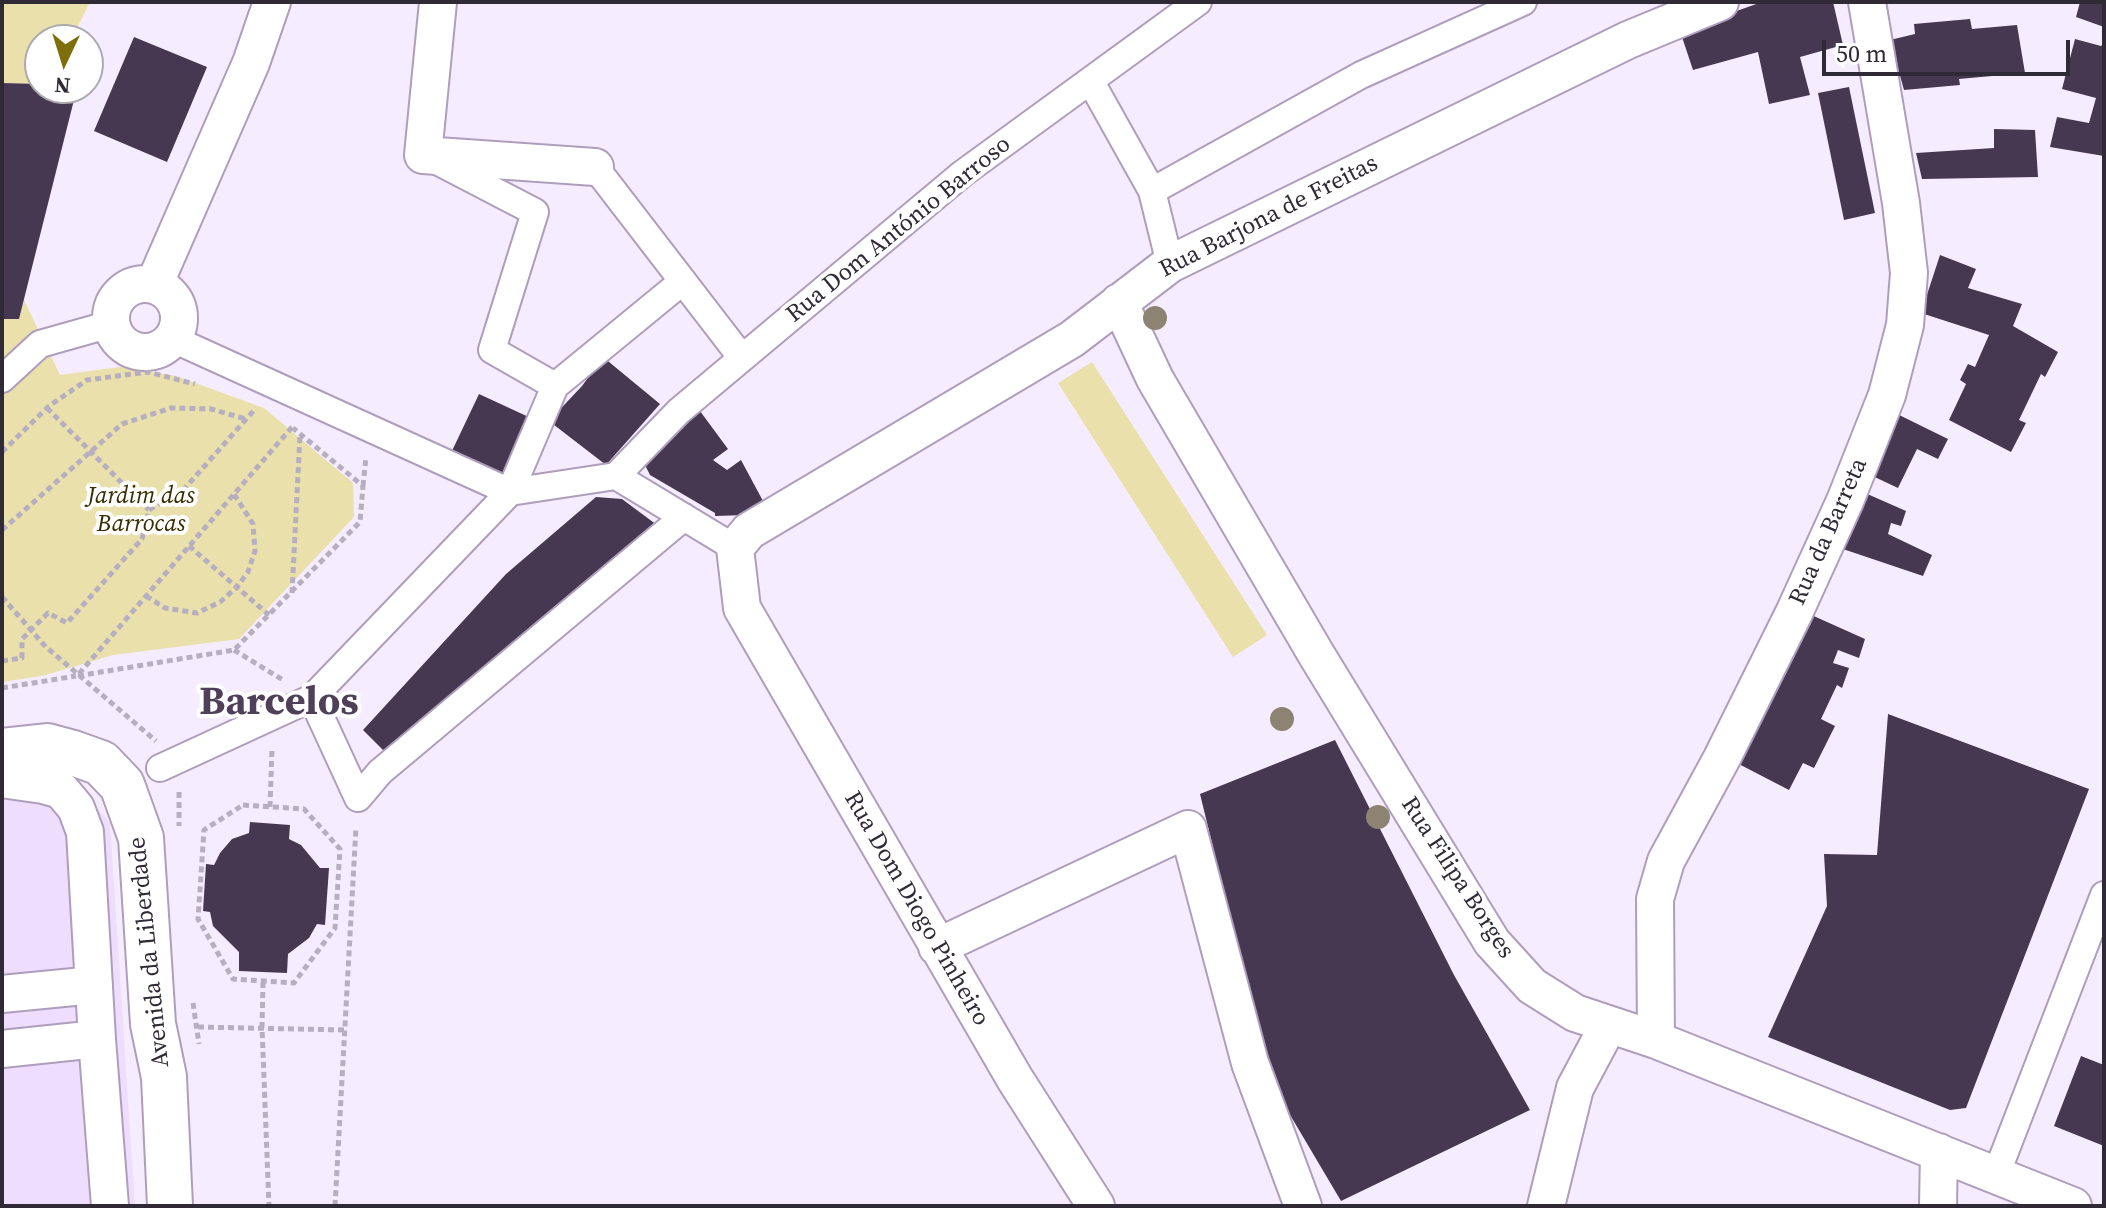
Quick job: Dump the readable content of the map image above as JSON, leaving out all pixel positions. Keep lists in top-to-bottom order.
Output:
{
  "streets": {
    "main road": ["Avenida da Liberdade"],
    "street": [
      "Rua Barjona de Freitas",
      "Rua Dom António Barroso",
      "Rua da Barreta",
      "Rua Filipa Borges",
      "Rua Dom Diogo Pinheiro"
    ]
  },
  "crossings": [
    ["Rua Barjona de Freitas", "Rua Filipa Borges"],
    ["Rua Barjona de Freitas", "Rua Dom Diogo Pinheiro"],
    ["Rua da Barreta", "Rua Filipa Borges"]
  ],
  "districts": ["Barcelos"],
  "parks": ["Jardim das Barrocas"],
  "scale_bar": "50 m",
  "north": "bottom"
}
